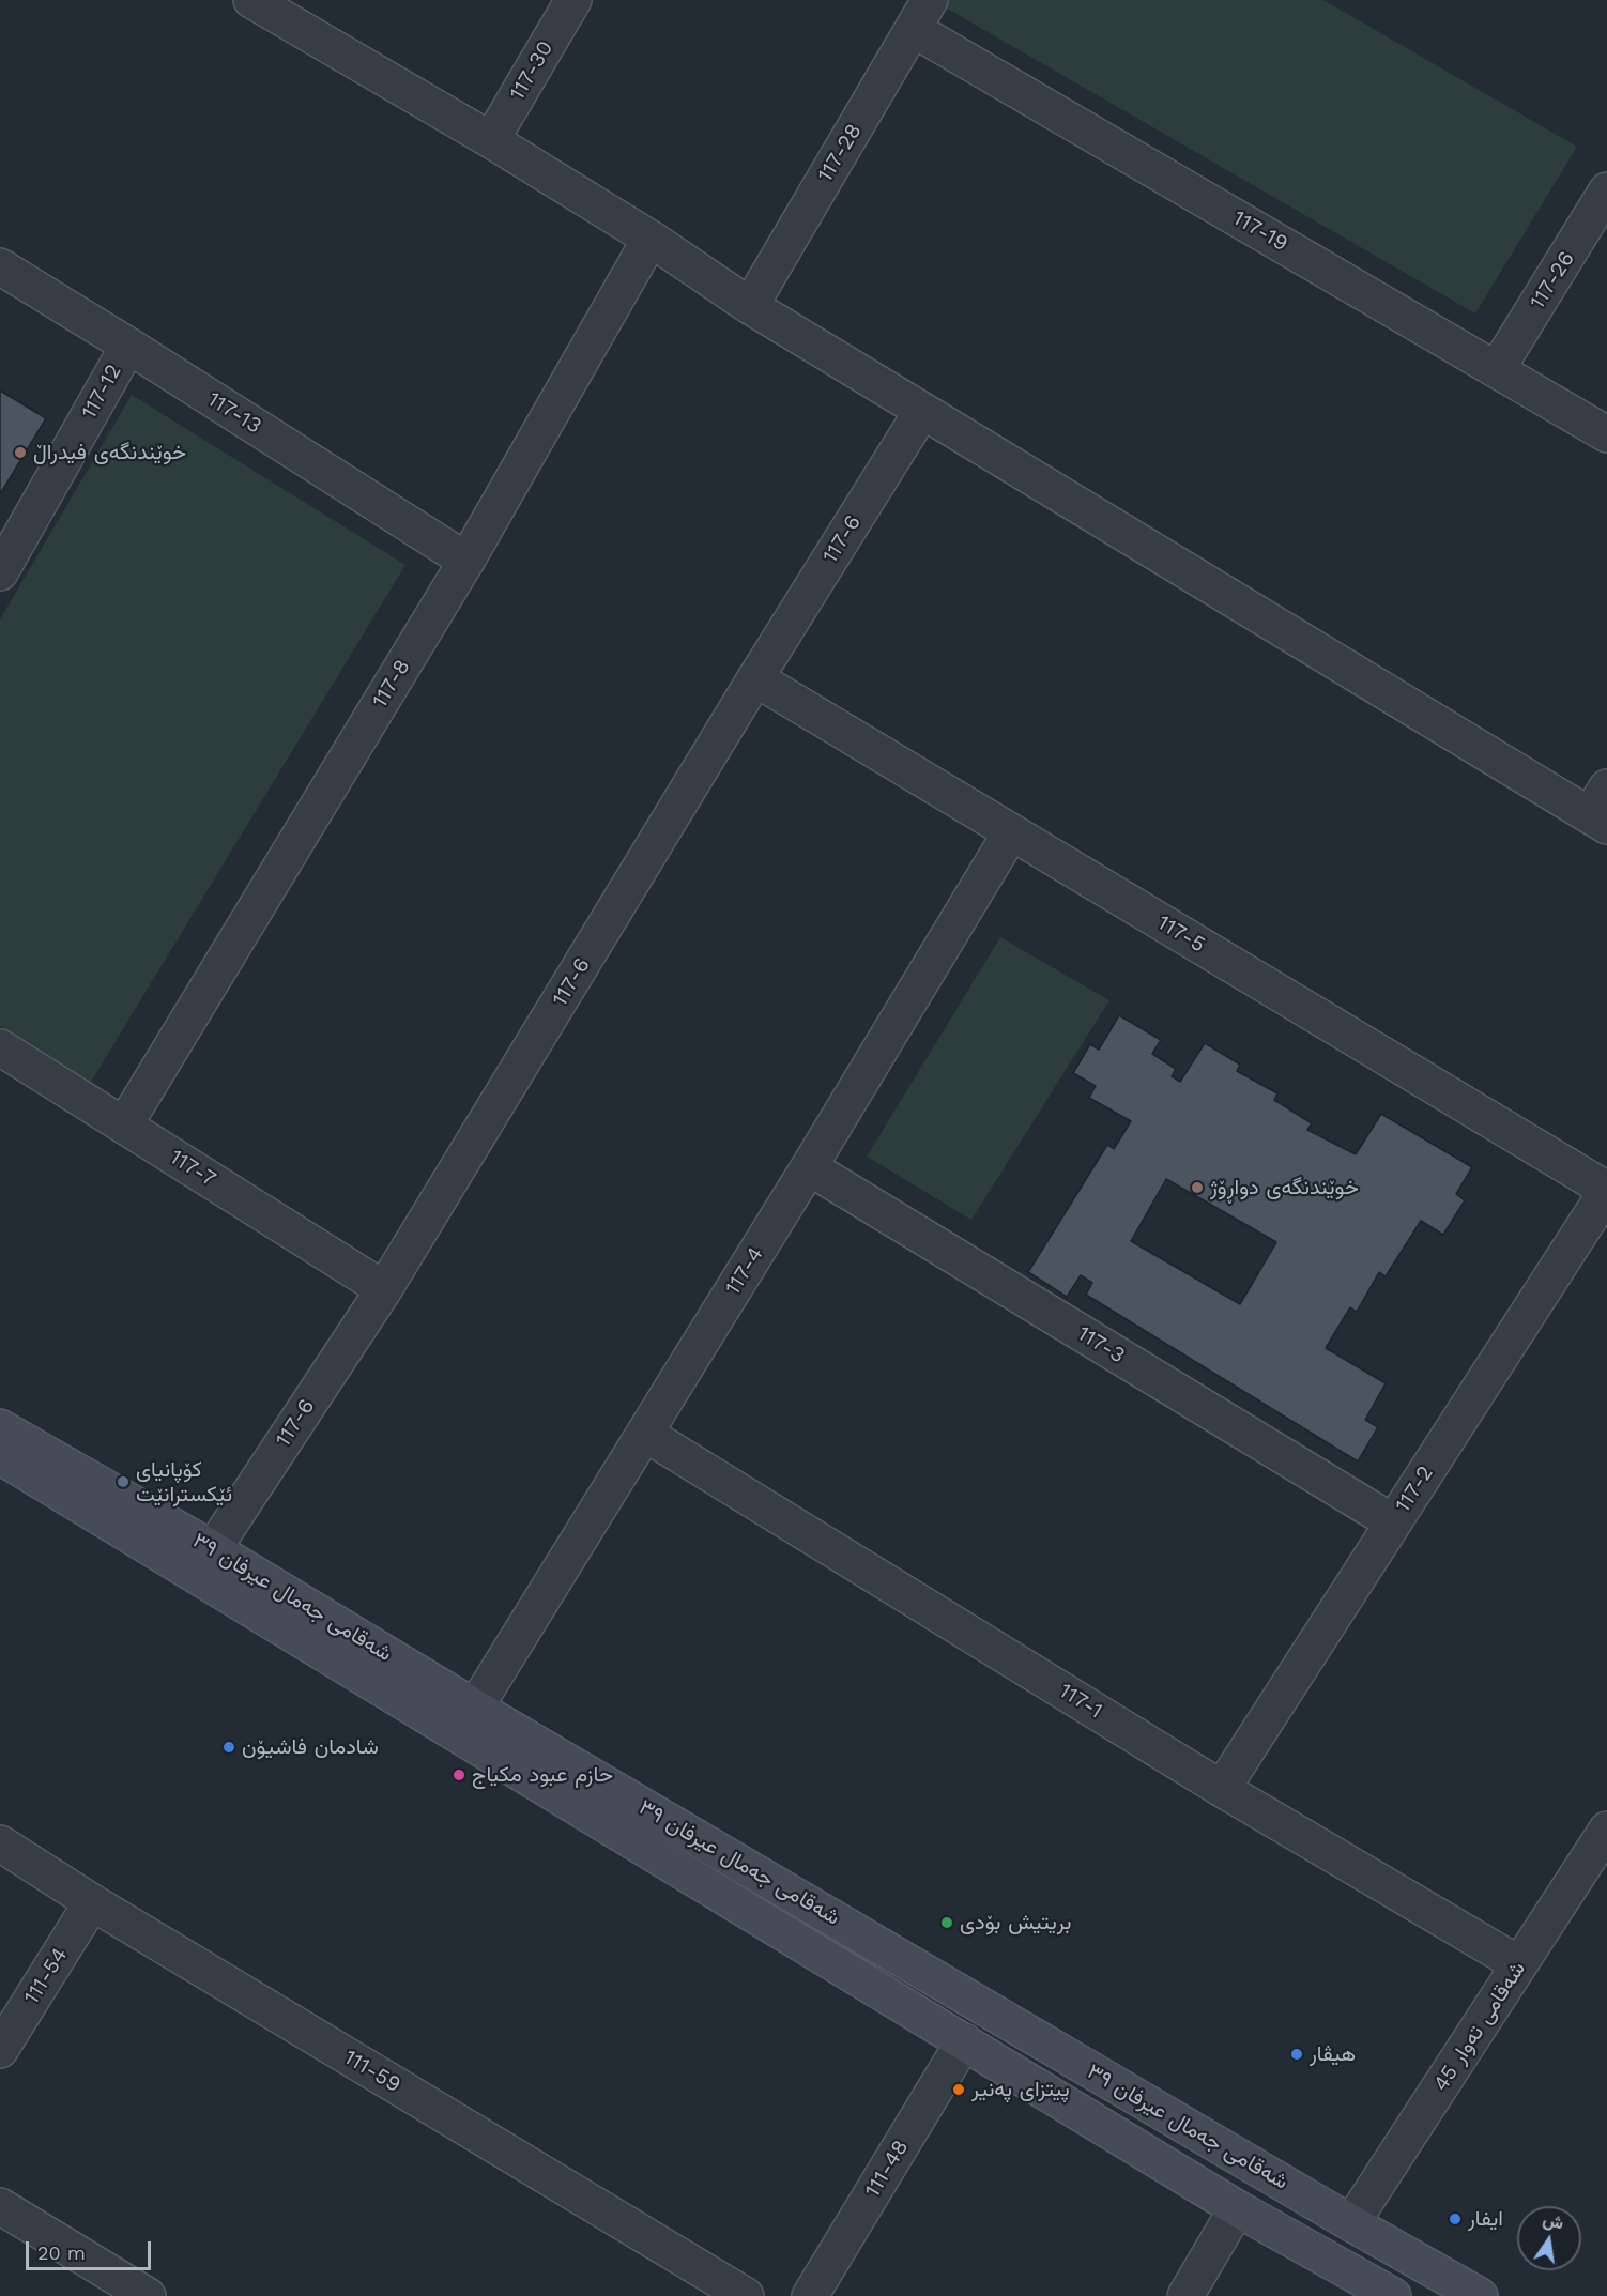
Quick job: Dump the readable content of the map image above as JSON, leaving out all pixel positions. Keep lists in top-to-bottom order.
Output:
{
  "streets": {
    "main road": ["شەقامی جەمال عیرفان ٣٩"],
    "street": [
      "117-30",
      "117-28",
      "117-19",
      "117-26",
      "117-12",
      "117-13",
      "117-6",
      "117-8",
      "117-5",
      "117-7",
      "117-4",
      "117-3",
      "117-2",
      "117-1",
      "111-54",
      "شەقامی تەوار 45",
      "111-59",
      "111-48"
    ]
  },
  "crossings": [
    ["117-28", "117-19"],
    ["117-19", "117-26"],
    ["117-12", "117-13"],
    ["117-13", "117-8"],
    ["117-6", "117-5"],
    ["117-6", "117-7"],
    ["117-6", "شەقامی جەمال عیرفان ٣٩"],
    ["117-8", "117-7"],
    ["117-5", "117-4"],
    ["117-5", "117-2"],
    ["117-4", "117-3"],
    ["117-4", "شەقامی جەمال عیرفان ٣٩"],
    ["117-4", "117-1"],
    ["117-3", "117-2"],
    ["117-2", "117-1"],
    ["شەقامی جەمال عیرفان ٣٩", "شەقامی تەوار 45"],
    ["شەقامی جەمال عیرفان ٣٩", "111-48"],
    ["117-1", "شەقامی تەوار 45"],
    ["111-54", "111-59"]
  ],
  "places": [
    "خوێندنگەی فیدراڵ",
    "خوێندنگەی دواڕۆژ",
    "کۆپانیای ئێکسترانێت",
    "شادمان فاشیۆن",
    "حازم عبود مكياج",
    "بریتیش بۆدی",
    "هيڤار",
    "پیتزای پەنیر",
    "ايفار"
  ],
  "scale_bar": "20 m",
  "north": "top"
}
